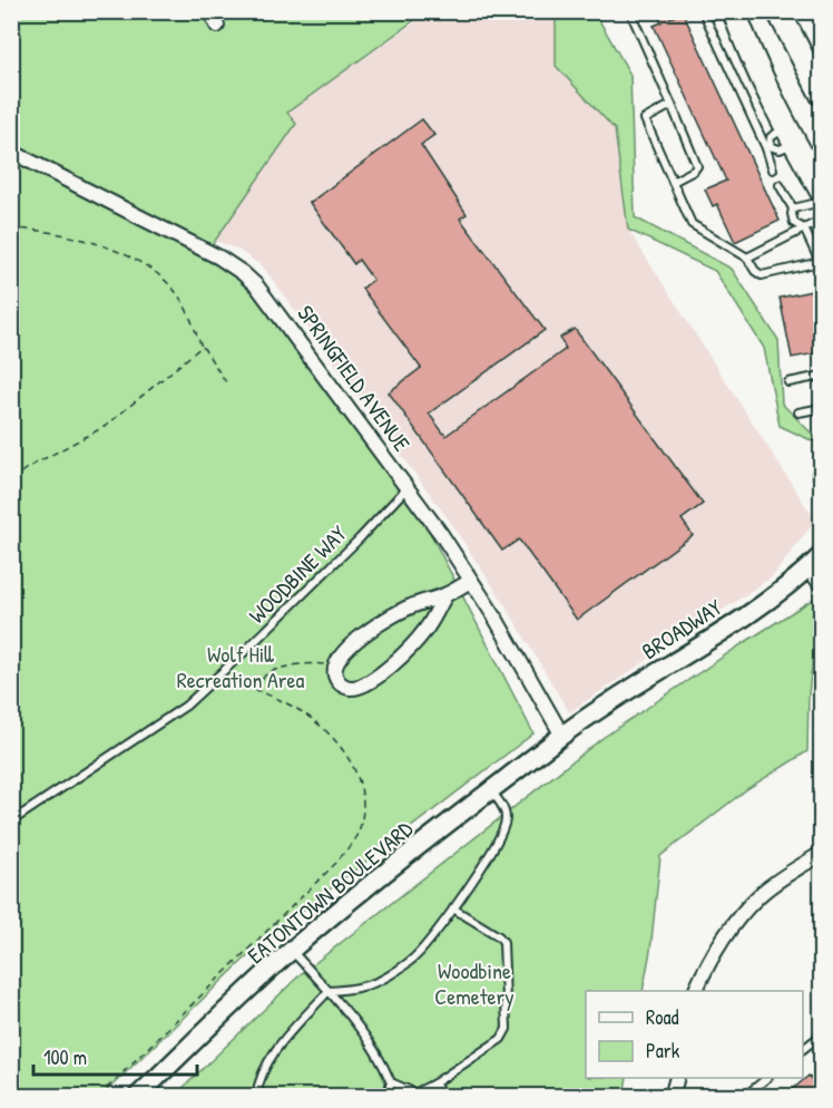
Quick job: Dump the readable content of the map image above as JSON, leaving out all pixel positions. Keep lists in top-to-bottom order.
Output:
{
  "streets": {
    "street": ["SPRINGFIELD AVENUE", "BROADWAY", "EATONTOWN BOULEVARD"],
    "lane": ["WOODBINE WAY"]
  },
  "crossings": [
    ["SPRINGFIELD AVENUE", "WOODBINE WAY"],
    ["SPRINGFIELD AVENUE", "BROADWAY"],
    ["SPRINGFIELD AVENUE", "EATONTOWN BOULEVARD"],
    ["BROADWAY", "EATONTOWN BOULEVARD"]
  ],
  "parks": ["Wolf Hill Recreation Area", "Woodbine Cemetery"],
  "legend": ["Road", "Park"],
  "scale_bar": "100 m"
}
